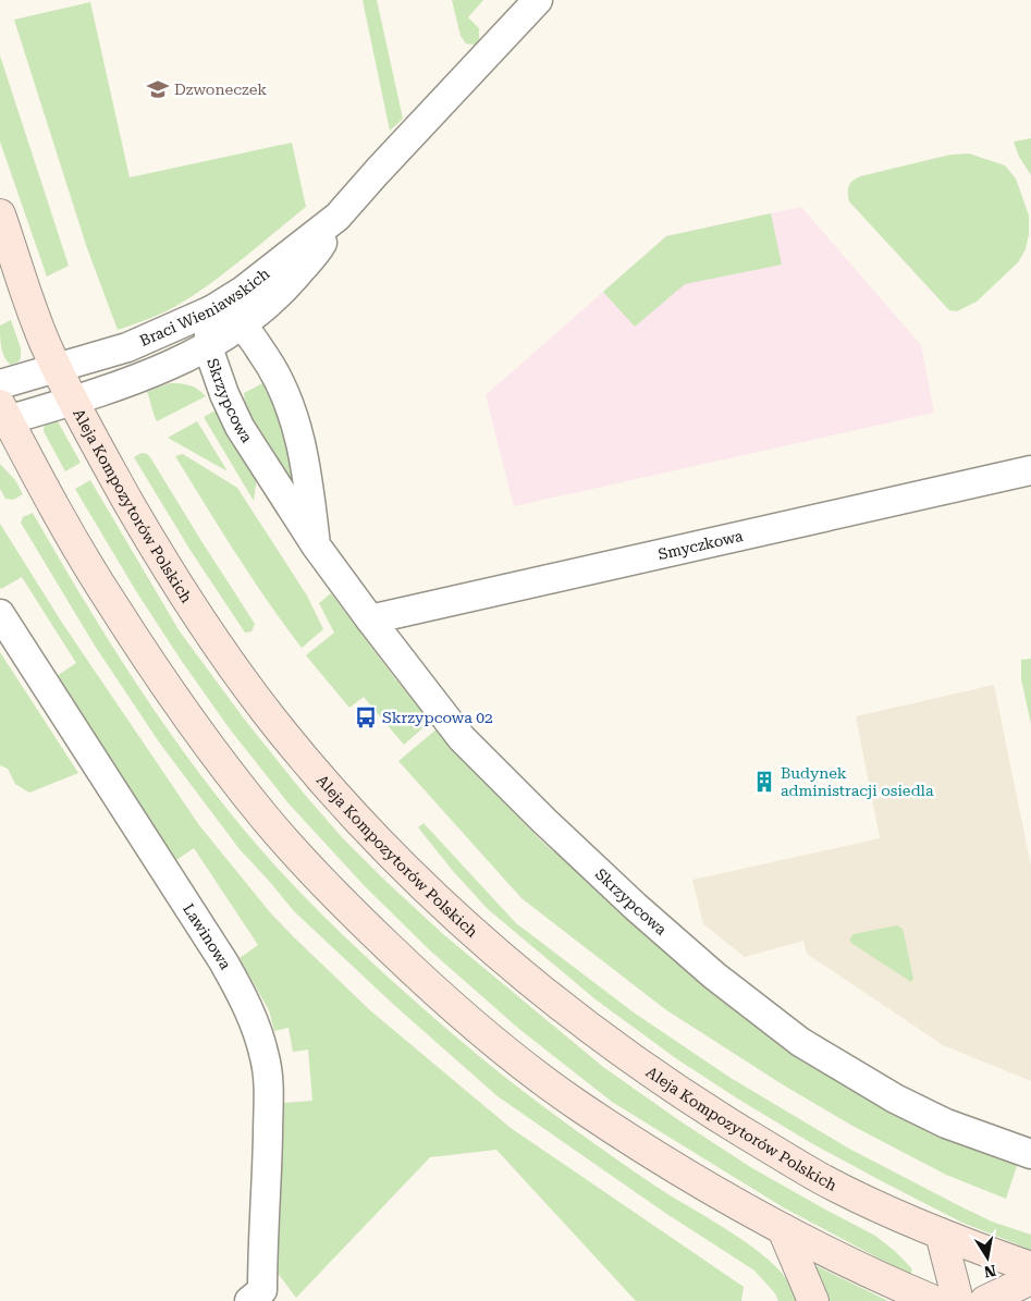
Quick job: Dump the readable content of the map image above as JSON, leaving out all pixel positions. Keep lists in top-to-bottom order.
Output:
{
  "streets": {
    "street": [
      "Braci Wieniawskich",
      "Skrzypcowa",
      "Aleja Kompozytorów Polskich",
      "Smyczkowa",
      "Lawinowa"
    ]
  },
  "crossings": [
    ["Braci Wieniawskich", "Skrzypcowa"],
    ["Braci Wieniawskich", "Aleja Kompozytorów Polskich"],
    ["Skrzypcowa", "Smyczkowa"]
  ],
  "places": {
    "school or university": ["Dzwoneczek"],
    "bus stop": ["Skrzypcowa 02"],
    "building": ["Budynek administracji osiedla"]
  },
  "north": "bottom"
}
